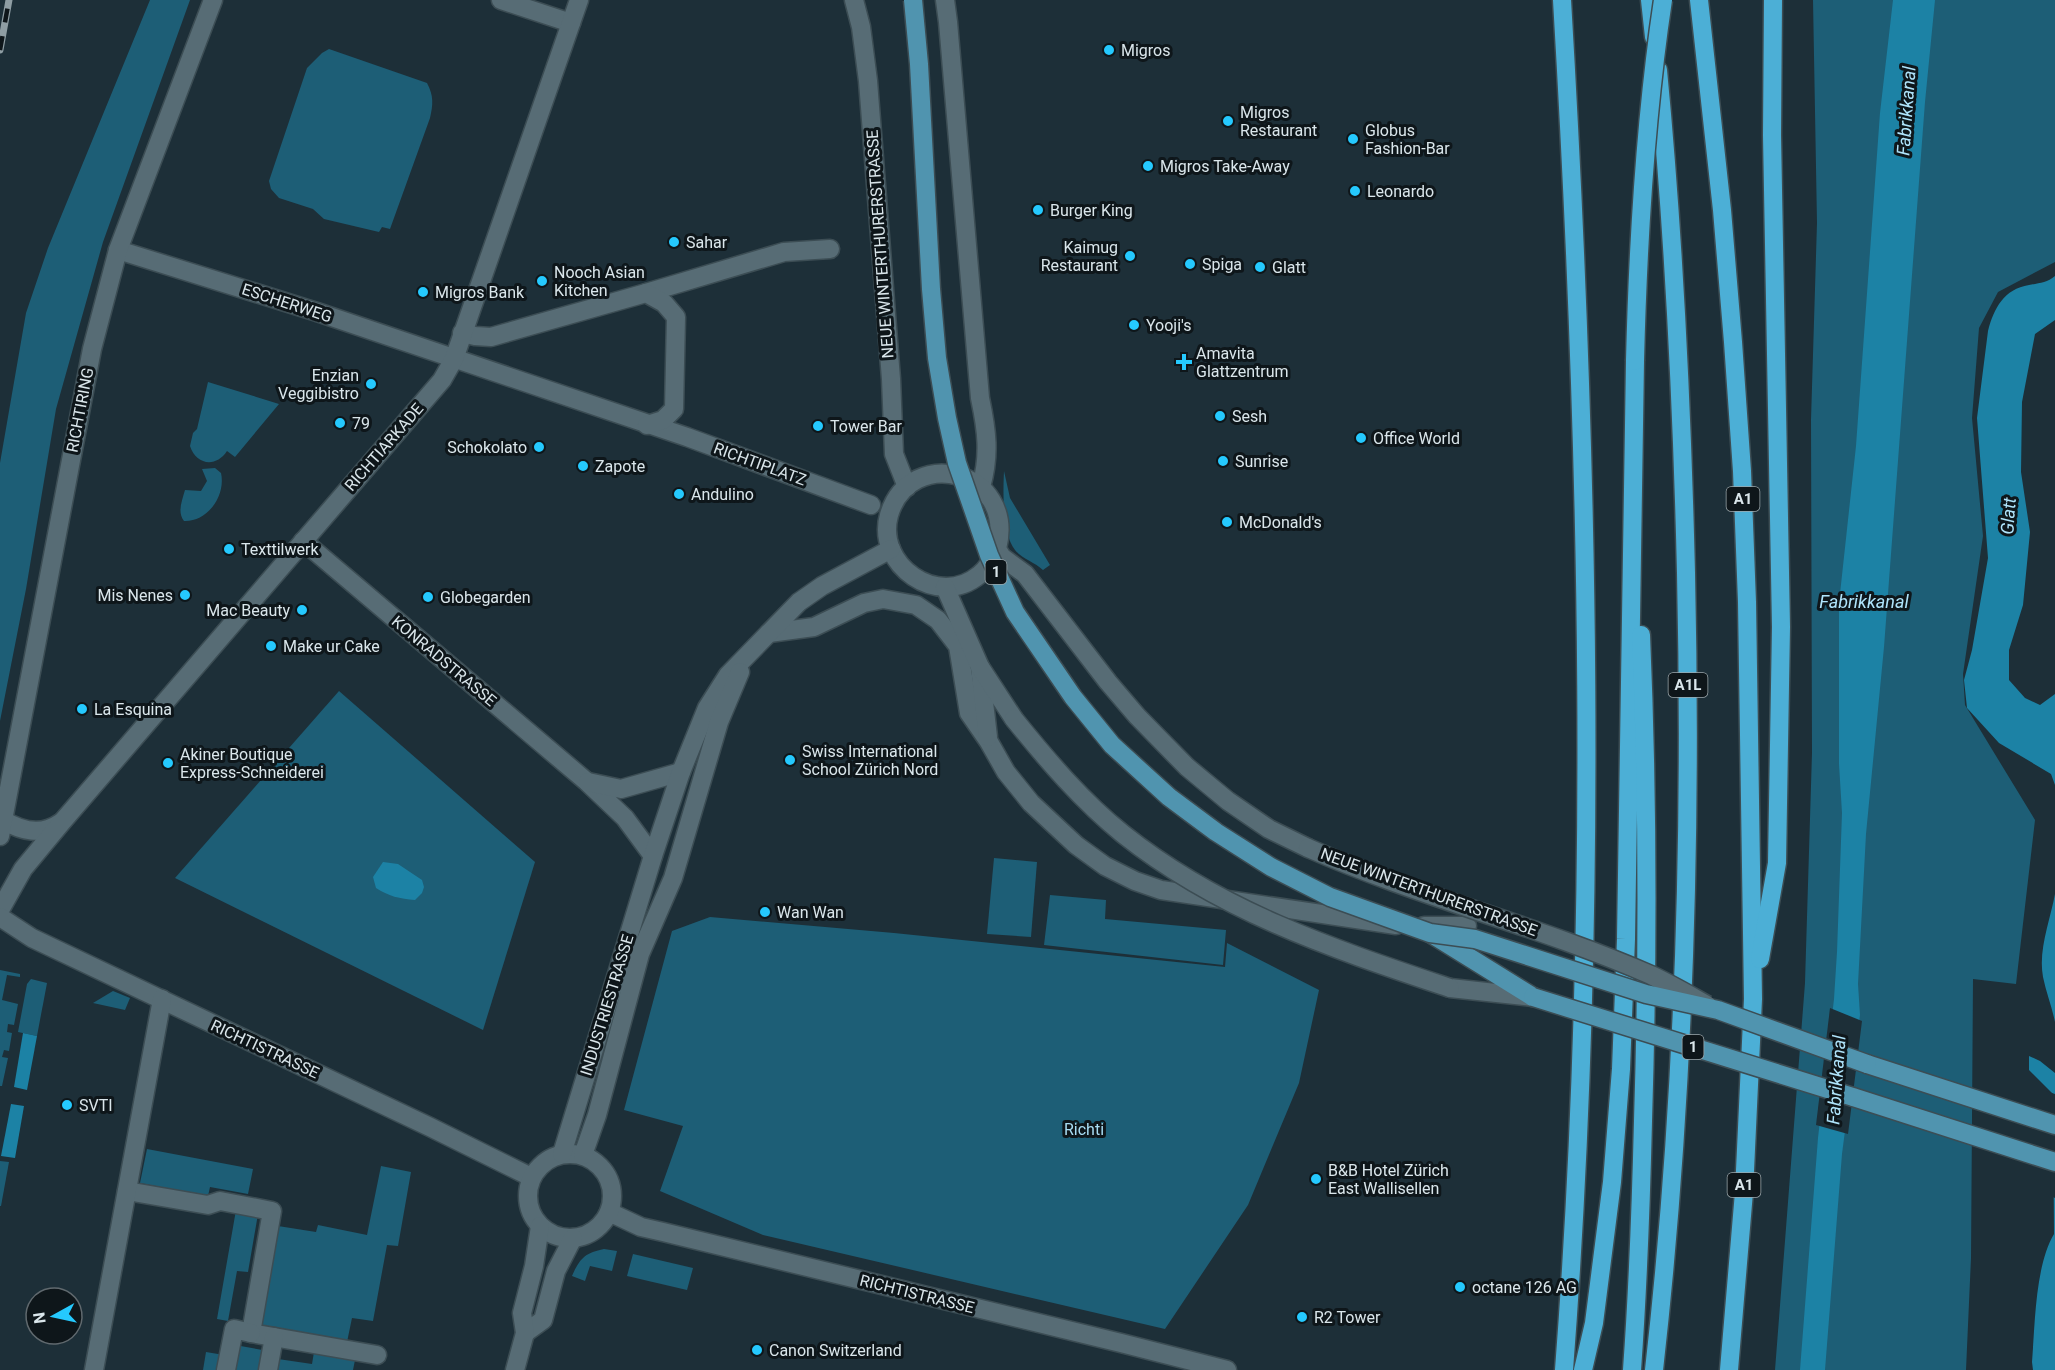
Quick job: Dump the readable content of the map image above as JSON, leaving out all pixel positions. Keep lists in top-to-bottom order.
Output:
{
  "streets": {
    "highway": ["A1", "A1L"],
    "main road": ["NEUE WINTERTHURERSTRASSE", "1"],
    "street": [
      "ESCHERWEG",
      "RICHTIRING",
      "RICHTIARKADE",
      "RICHTIPLATZ",
      "KONRADSTRASSE",
      "INDUSTRIESTRASSE",
      "RICHTISTRASSE"
    ]
  },
  "crossings": [
    ["NEUE WINTERTHURERSTRASSE", "INDUSTRIESTRASSE"],
    ["ESCHERWEG", "RICHTIRING"],
    ["ESCHERWEG", "RICHTIARKADE"],
    ["ESCHERWEG", "RICHTIPLATZ"],
    ["RICHTIARKADE", "RICHTIPLATZ"],
    ["RICHTIARKADE", "KONRADSTRASSE"],
    ["KONRADSTRASSE", "INDUSTRIESTRASSE"],
    ["INDUSTRIESTRASSE", "RICHTISTRASSE"]
  ],
  "water": ["Fabrikkanal", "Glatt"],
  "parks": ["Richti"],
  "places": {
    "other": [
      "Migros",
      "Migros Restaurant",
      "Globus Fashion-Bar",
      "Migros Take-Away",
      "Leonardo",
      "Burger King",
      "Sahar",
      "Kaimug Restaurant",
      "Spiga",
      "Glatt",
      "Nooch Asian Kitchen",
      "Migros Bank",
      "Yooji's",
      "Enzian Veggibistro",
      "Sesh",
      "79",
      "Tower Bar",
      "Office World",
      "Schokolato",
      "Sunrise",
      "Zapote",
      "Andulino",
      "McDonald's",
      "Texttilwerk",
      "Mis Nenes",
      "Globegarden",
      "Mac Beauty",
      "Make ur Cake",
      "La Esquina",
      "Swiss International School Zürich Nord",
      "Akiner Boutique Express-Schneiderei",
      "Wan Wan",
      "SVTI",
      "B&B Hotel Zürich East Wallisellen",
      "octane 126 AG",
      "R2 Tower",
      "Canon Switzerland"
    ],
    "health": ["Amavita Glattzentrum"]
  },
  "north": "left"
}
